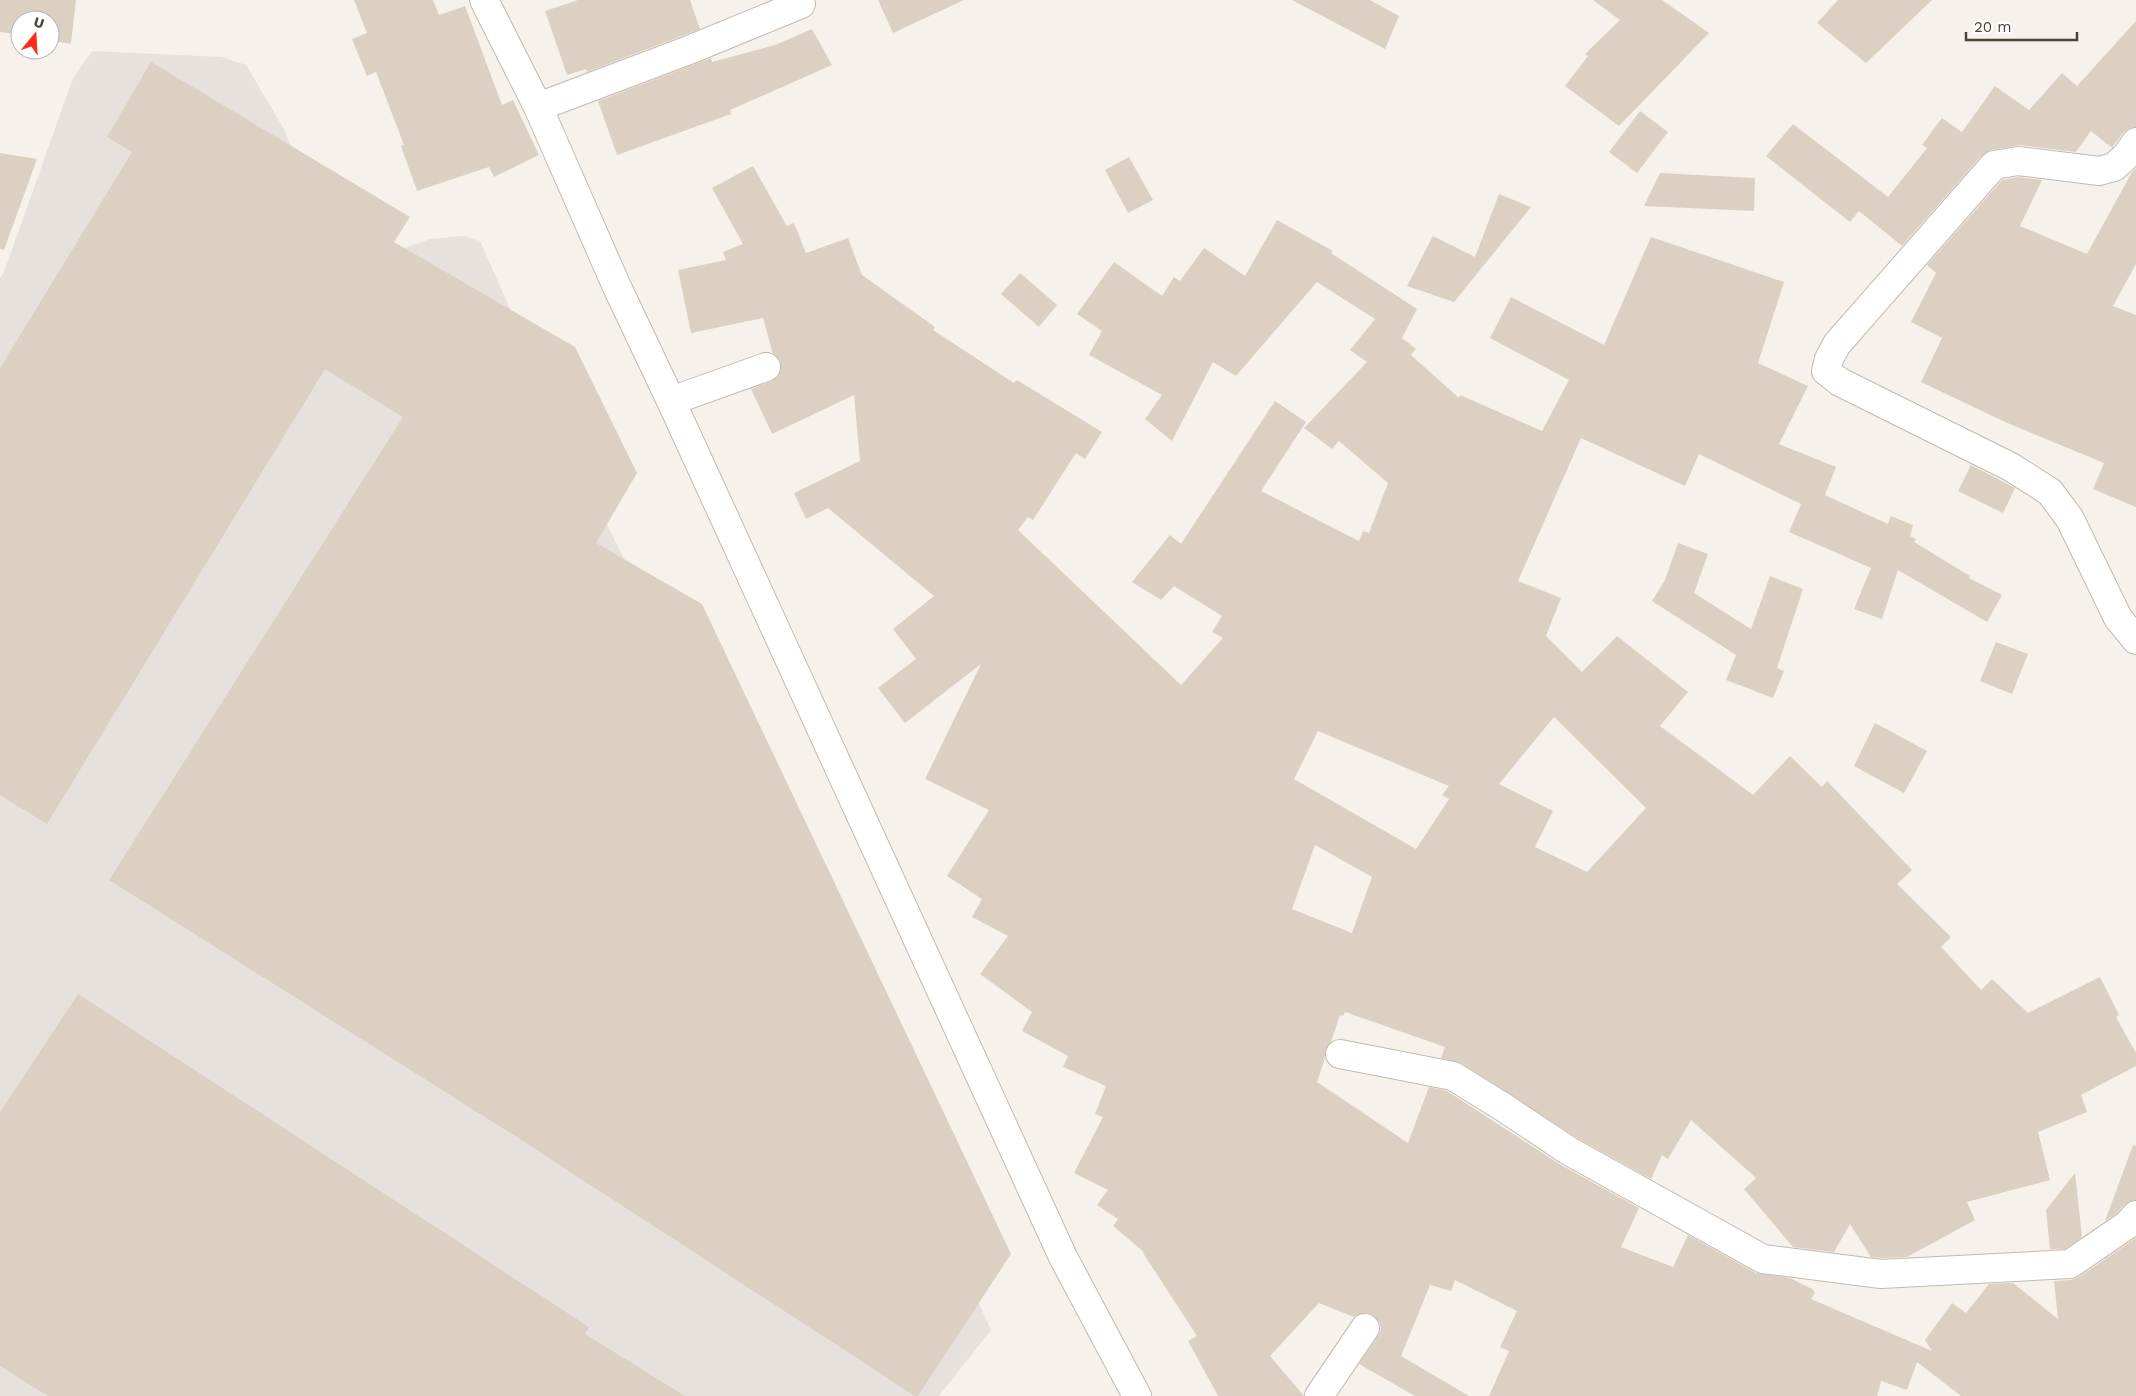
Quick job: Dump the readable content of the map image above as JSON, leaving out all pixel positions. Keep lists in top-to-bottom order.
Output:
{
  "scale_bar": "20 m",
  "north": "top"
}
